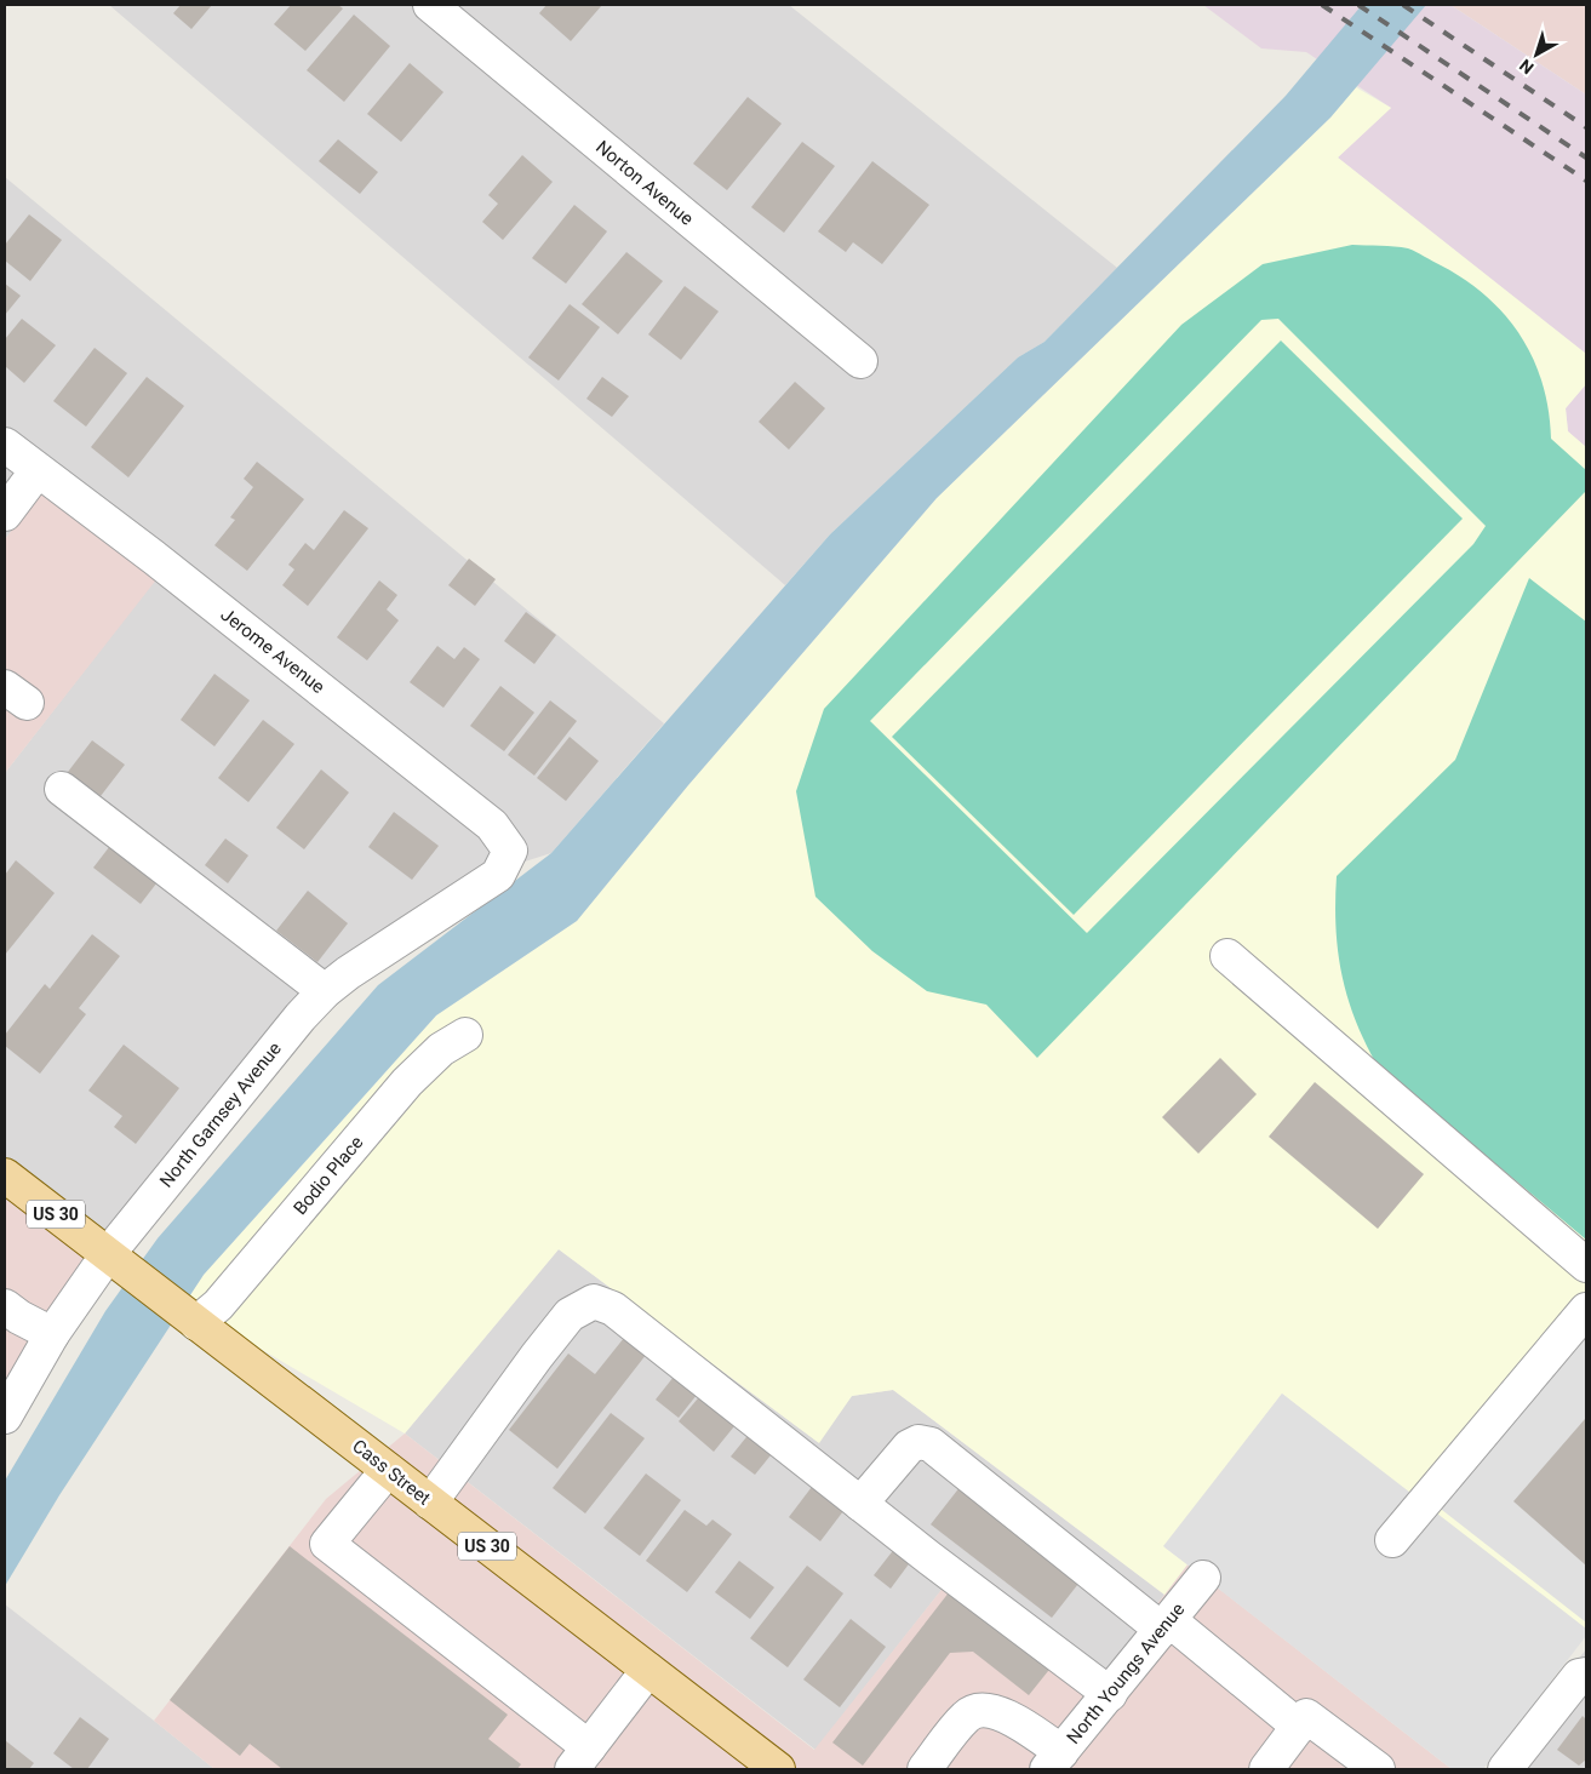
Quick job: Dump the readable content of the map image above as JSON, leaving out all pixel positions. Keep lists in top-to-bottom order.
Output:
{
  "streets": {
    "main road": ["US 30", "Cass Street"],
    "street": [
      "Norton Avenue",
      "Jerome Avenue",
      "North Garnsey Avenue",
      "Bodio Place",
      "North Youngs Avenue"
    ]
  },
  "crossings": [
    ["Jerome Avenue", "North Garnsey Avenue"],
    ["North Garnsey Avenue", "Cass Street"],
    ["Bodio Place", "Cass Street"]
  ],
  "north": "bottom left"
}
